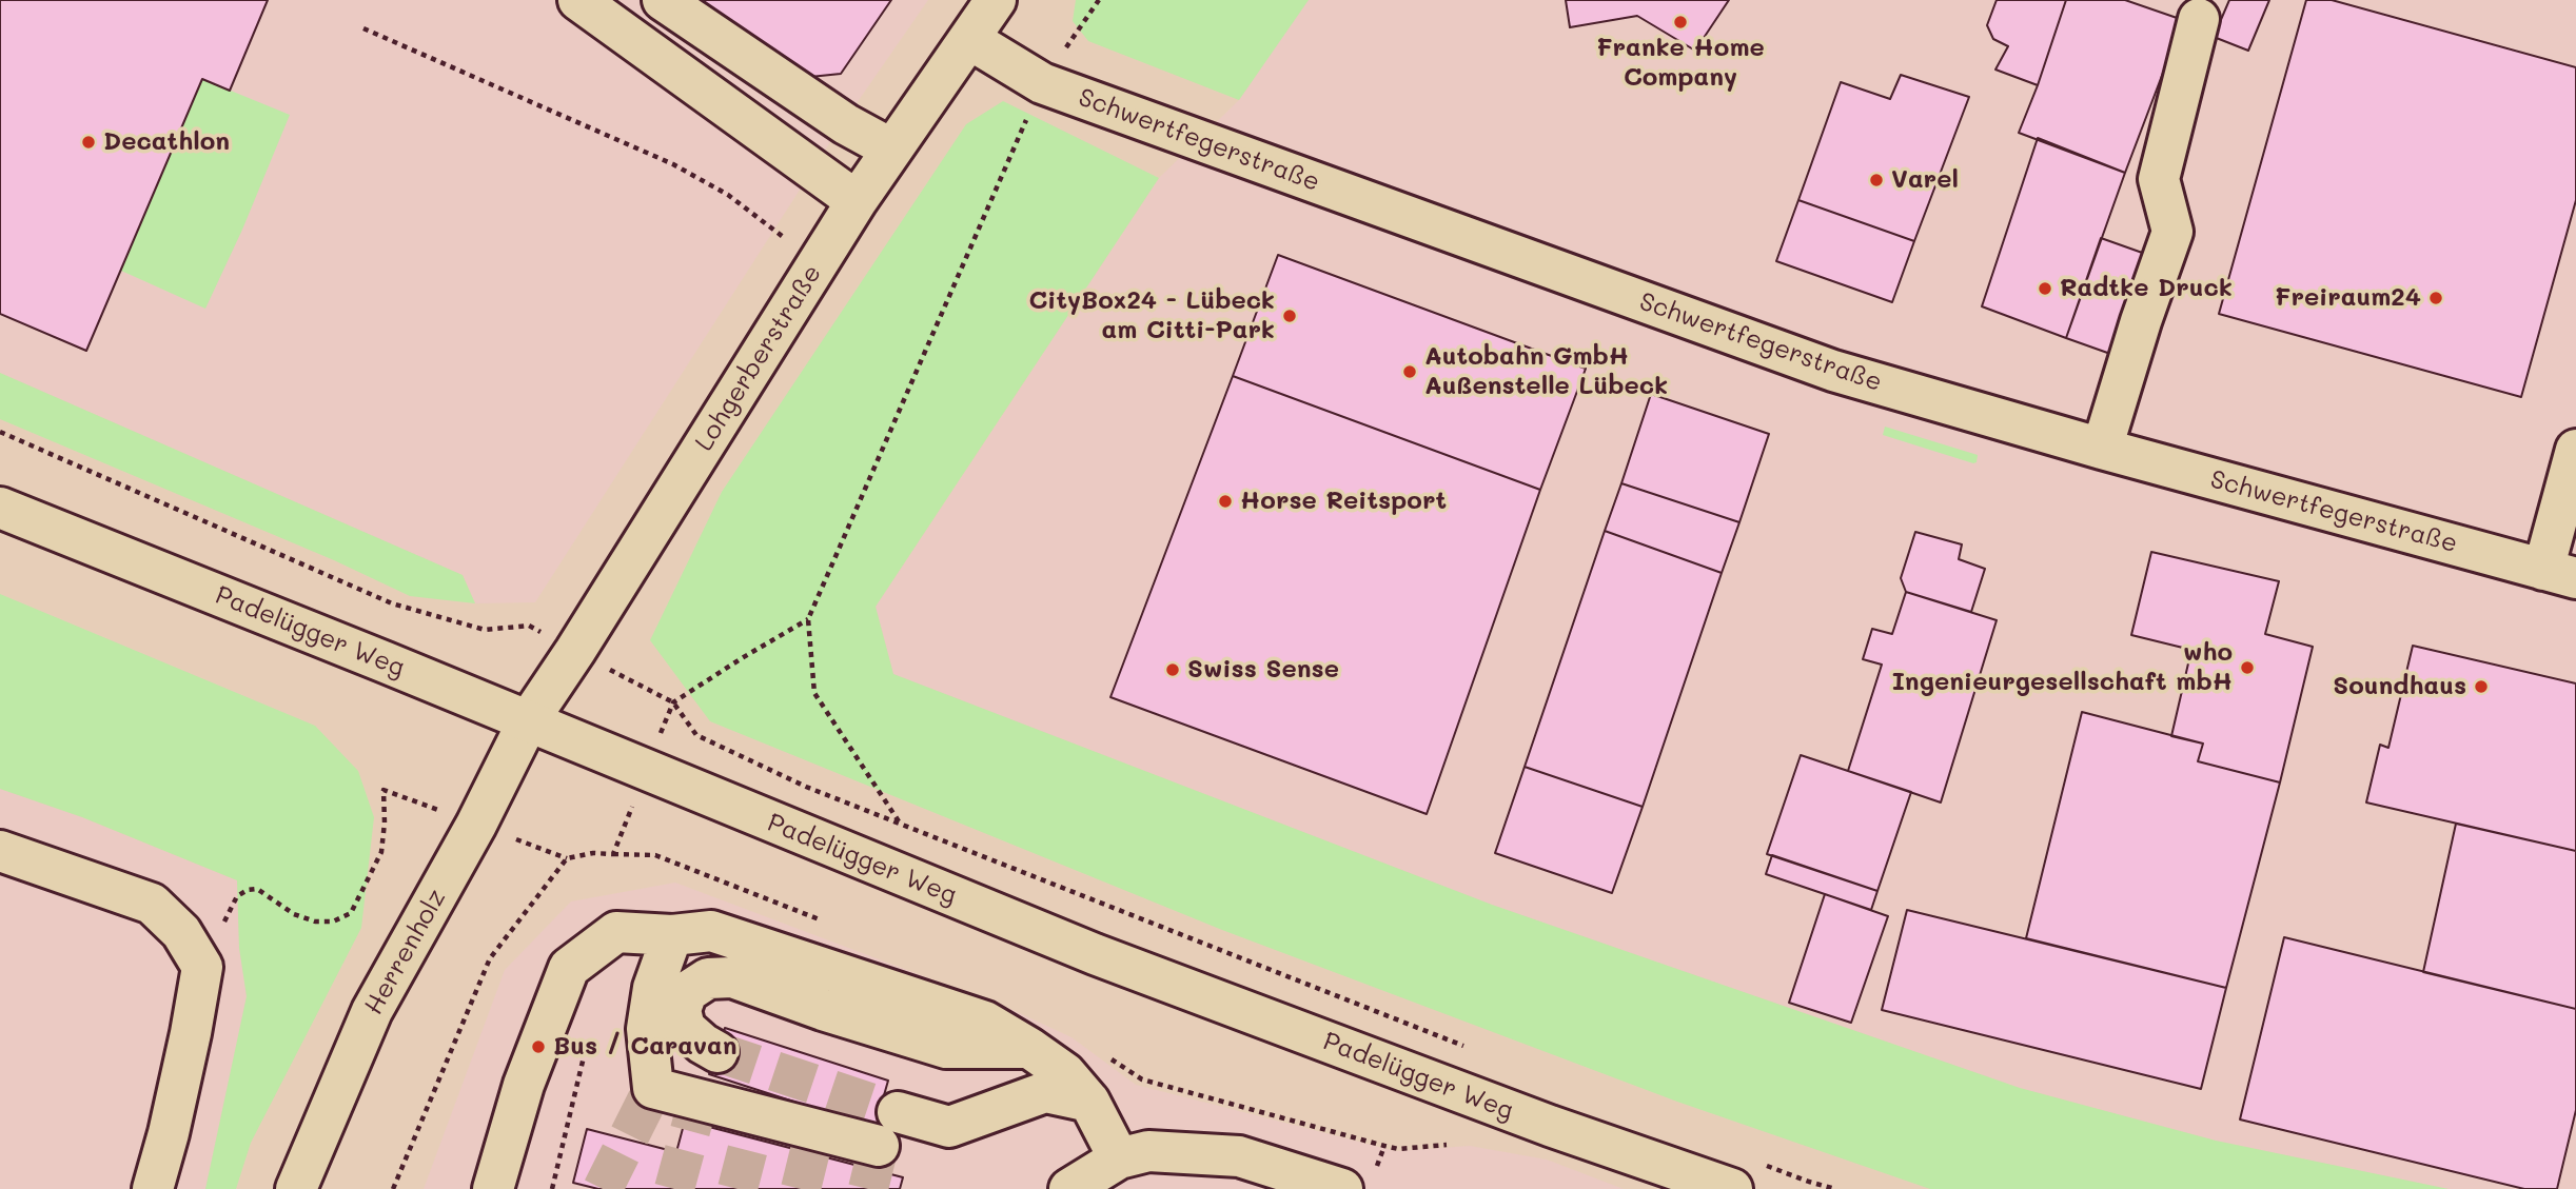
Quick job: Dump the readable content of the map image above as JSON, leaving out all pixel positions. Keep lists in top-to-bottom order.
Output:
{
  "streets": {
    "street": [
      "Schwertfegerstraße",
      "Lohgerberstraße",
      "Padelügger Weg",
      "Herrenholz"
    ]
  },
  "crossings": [
    ["Schwertfegerstraße", "Lohgerberstraße"],
    ["Lohgerberstraße", "Padelügger Weg"],
    ["Lohgerberstraße", "Herrenholz"],
    ["Padelügger Weg", "Herrenholz"]
  ],
  "places": [
    "Franke Home Company",
    "Decathlon",
    "Varel",
    "Radtke Druck",
    "Freiraum24",
    "CityBox24 - Lübeck am Citti-Park",
    "Autobahn GmbH Außenstelle Lübeck",
    "Horse Reitsport",
    "who Ingenieurgesellschaft mbH",
    "Swiss Sense",
    "Soundhaus",
    "Bus / Caravan"
  ]
}
